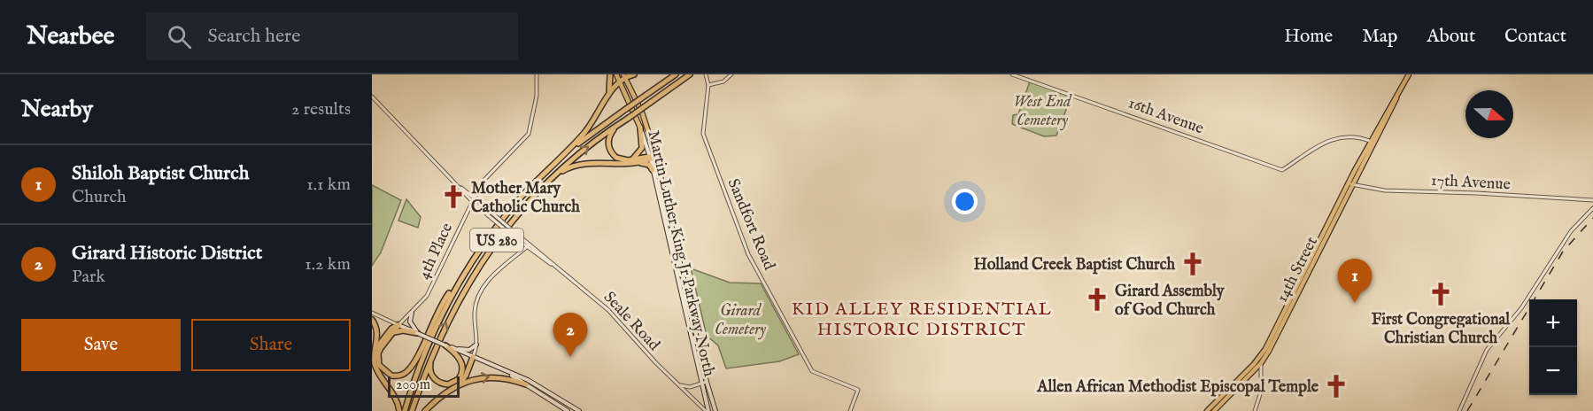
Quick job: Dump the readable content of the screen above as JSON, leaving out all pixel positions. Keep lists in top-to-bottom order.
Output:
{
  "streets": {
    "highway": ["US 280"],
    "main road": ["Martin Luther King Jr Parkway North", "14th Street"],
    "street": [
      "16th Avenue",
      "17th Avenue",
      "Sandfort Road",
      "4th Place",
      "Seale Road"
    ]
  },
  "crossings": [
    ["16th Avenue", "14th Street"],
    ["17th Avenue", "14th Street"],
    ["4th Place", "Seale Road"],
    ["Martin Luther King Jr Parkway North", "Seale Road"]
  ],
  "districts": ["KID ALLEY RESIDENTIAL HISTORIC DISTRICT"],
  "parks": ["West End Cemetery", "Girard Cemetery"],
  "places": {
    "church": [
      "Mother Mary Catholic Church",
      "Holland Creek Baptist Church",
      "First Congregational Christian Church",
      "Girard Assembly of God Church",
      "Allen African Methodist Episcopal Temple"
    ]
  },
  "scale_bar": "200 m",
  "north": "right",
  "page": {
    "header": "Nearbee",
    "search": "Search here",
    "nav": [
      "Home",
      "Map",
      "About",
      "Contact"
    ],
    "heading": ["Nearby", "2 results"],
    "list": [
      {
        "mark": "1",
        "name": "Shiloh Baptist Church",
        "note": "Church",
        "value": "1.1 km"
      },
      {
        "mark": "2",
        "name": "Girard Historic District",
        "note": "Park",
        "value": "1.2 km"
      }
    ],
    "pins": ["1", "2"],
    "map_buttons": ["+", "−"],
    "buttons": ["Save", "Share"],
    "scale": "200 m"
  }
}
